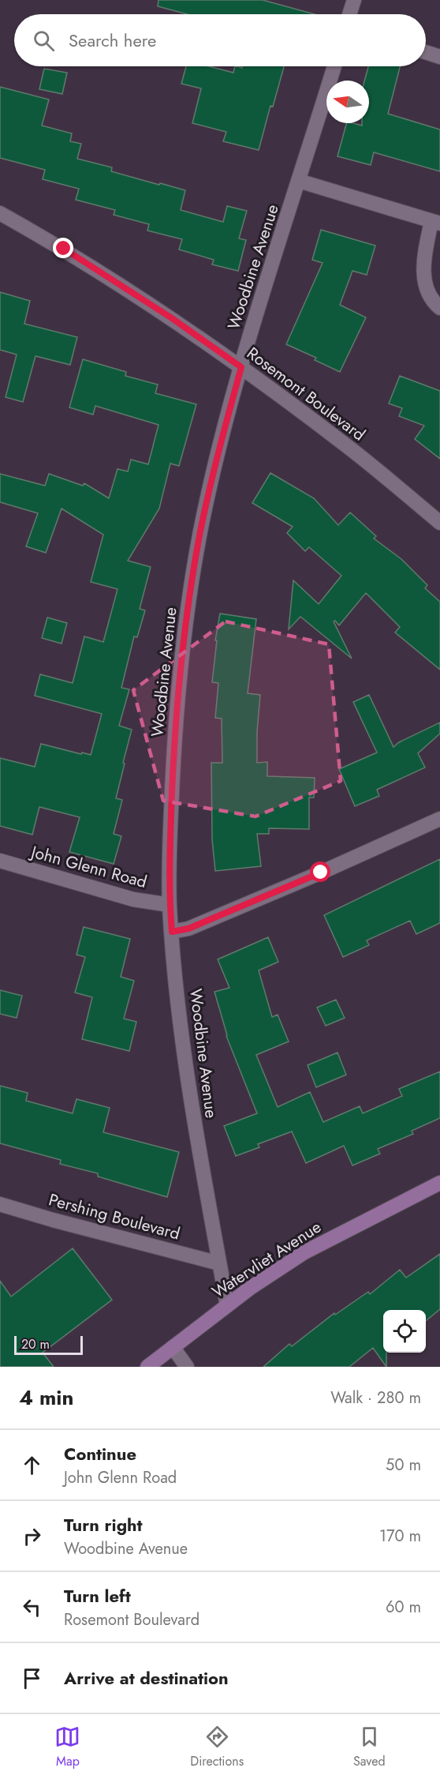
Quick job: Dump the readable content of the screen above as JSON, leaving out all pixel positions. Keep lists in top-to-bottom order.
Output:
{
  "streets": {
    "street": [
      "Woodbine Avenue",
      "Rosemont Boulevard",
      "John Glenn Road",
      "Pershing Boulevard",
      "Watervliet Avenue"
    ]
  },
  "crossings": [
    ["Woodbine Avenue", "Rosemont Boulevard"],
    ["Woodbine Avenue", "John Glenn Road"],
    ["Woodbine Avenue", "Pershing Boulevard"],
    ["Woodbine Avenue", "Watervliet Avenue"]
  ],
  "scale_bar": "20 m",
  "north": "left",
  "page": {
    "search": "Search here",
    "scale": "20 m",
    "heading": ["4 min", "Walk · 280 m"],
    "list": [
      ["Continue", "John Glenn Road", "50 m"],
      ["Turn right", "Woodbine Avenue", "170 m"],
      ["Turn left", "Rosemont Boulevard", "60 m"],
      "Arrive at destination"
    ],
    "nav": ["Map", "Directions", "Saved"]
  }
}
